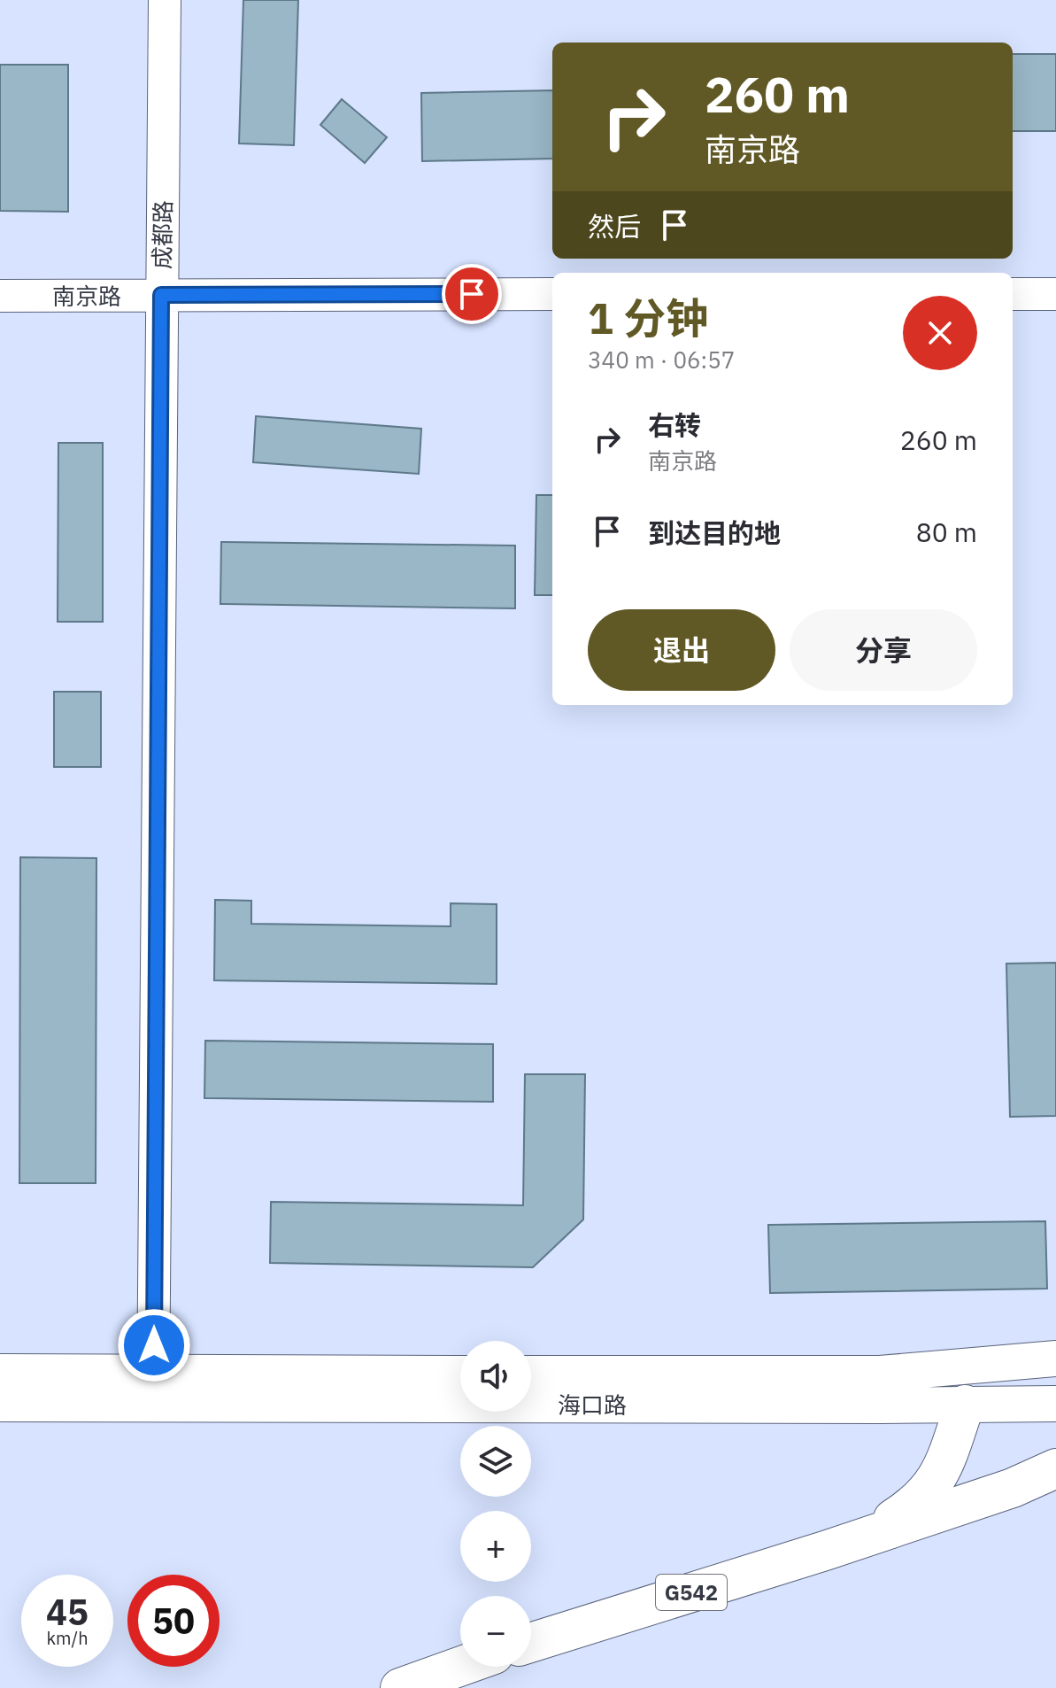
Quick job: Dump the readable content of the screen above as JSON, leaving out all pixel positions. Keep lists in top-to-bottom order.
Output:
{
  "streets": {
    "highway": ["G542"],
    "main road": ["成都路", "南京路", "海口路"]
  },
  "crossings": [
    ["成都路", "南京路"],
    ["成都路", "海口路"]
  ],
  "page": {
    "turn": ["260 m", "南京路"],
    "then": "然后",
    "heading": ["1 分钟", "340 m · 06:57"],
    "list": [
      {
        "name": "右转",
        "note": "南京路",
        "value": "260 m"
      },
      {
        "name": "到达目的地",
        "value": "80 m"
      }
    ],
    "buttons": ["退出", "分享"],
    "map_buttons": ["+", "−"],
    "speed": "45 km/h",
    "limit": "50"
  }
}
